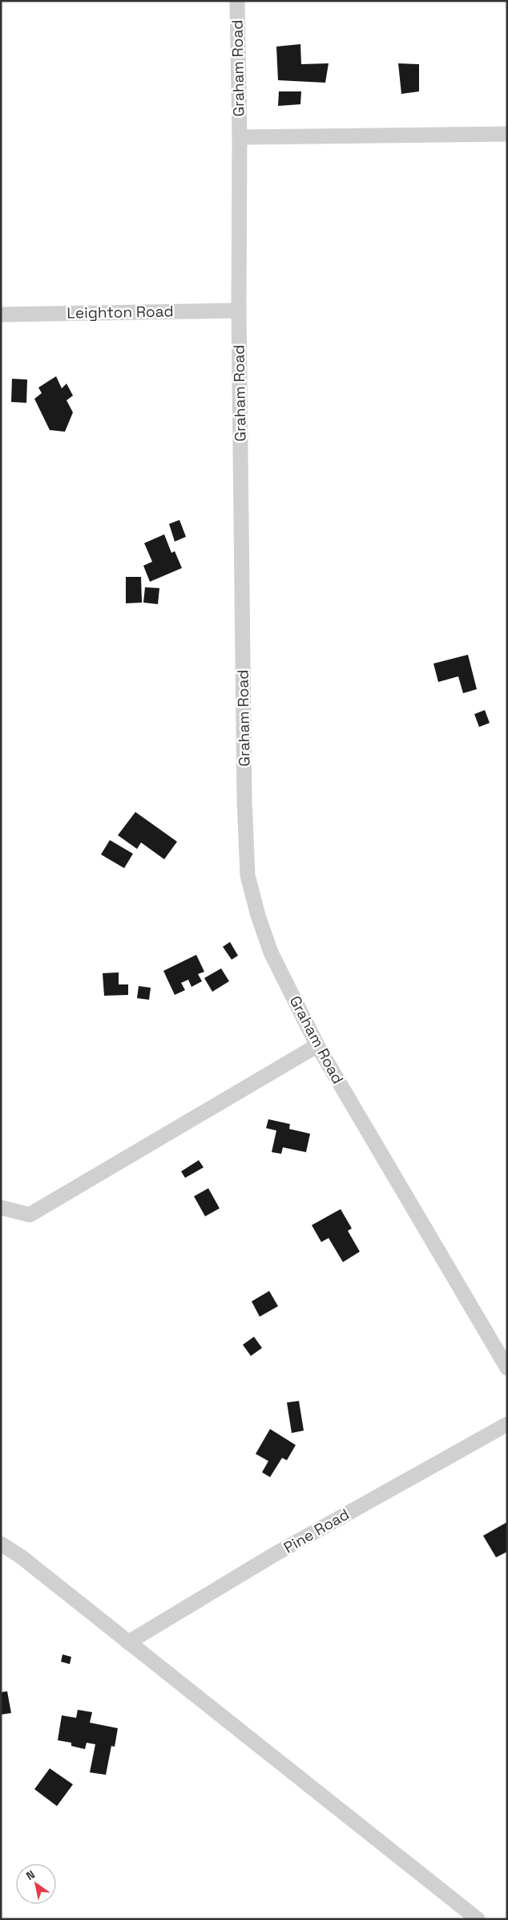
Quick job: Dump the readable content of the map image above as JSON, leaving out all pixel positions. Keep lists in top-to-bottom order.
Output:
{
  "streets": {
    "street": ["Graham Road", "Leighton Road", "Pine Road"]
  },
  "crossings": [
    ["Graham Road", "Leighton Road"]
  ],
  "north": "top left"
}
